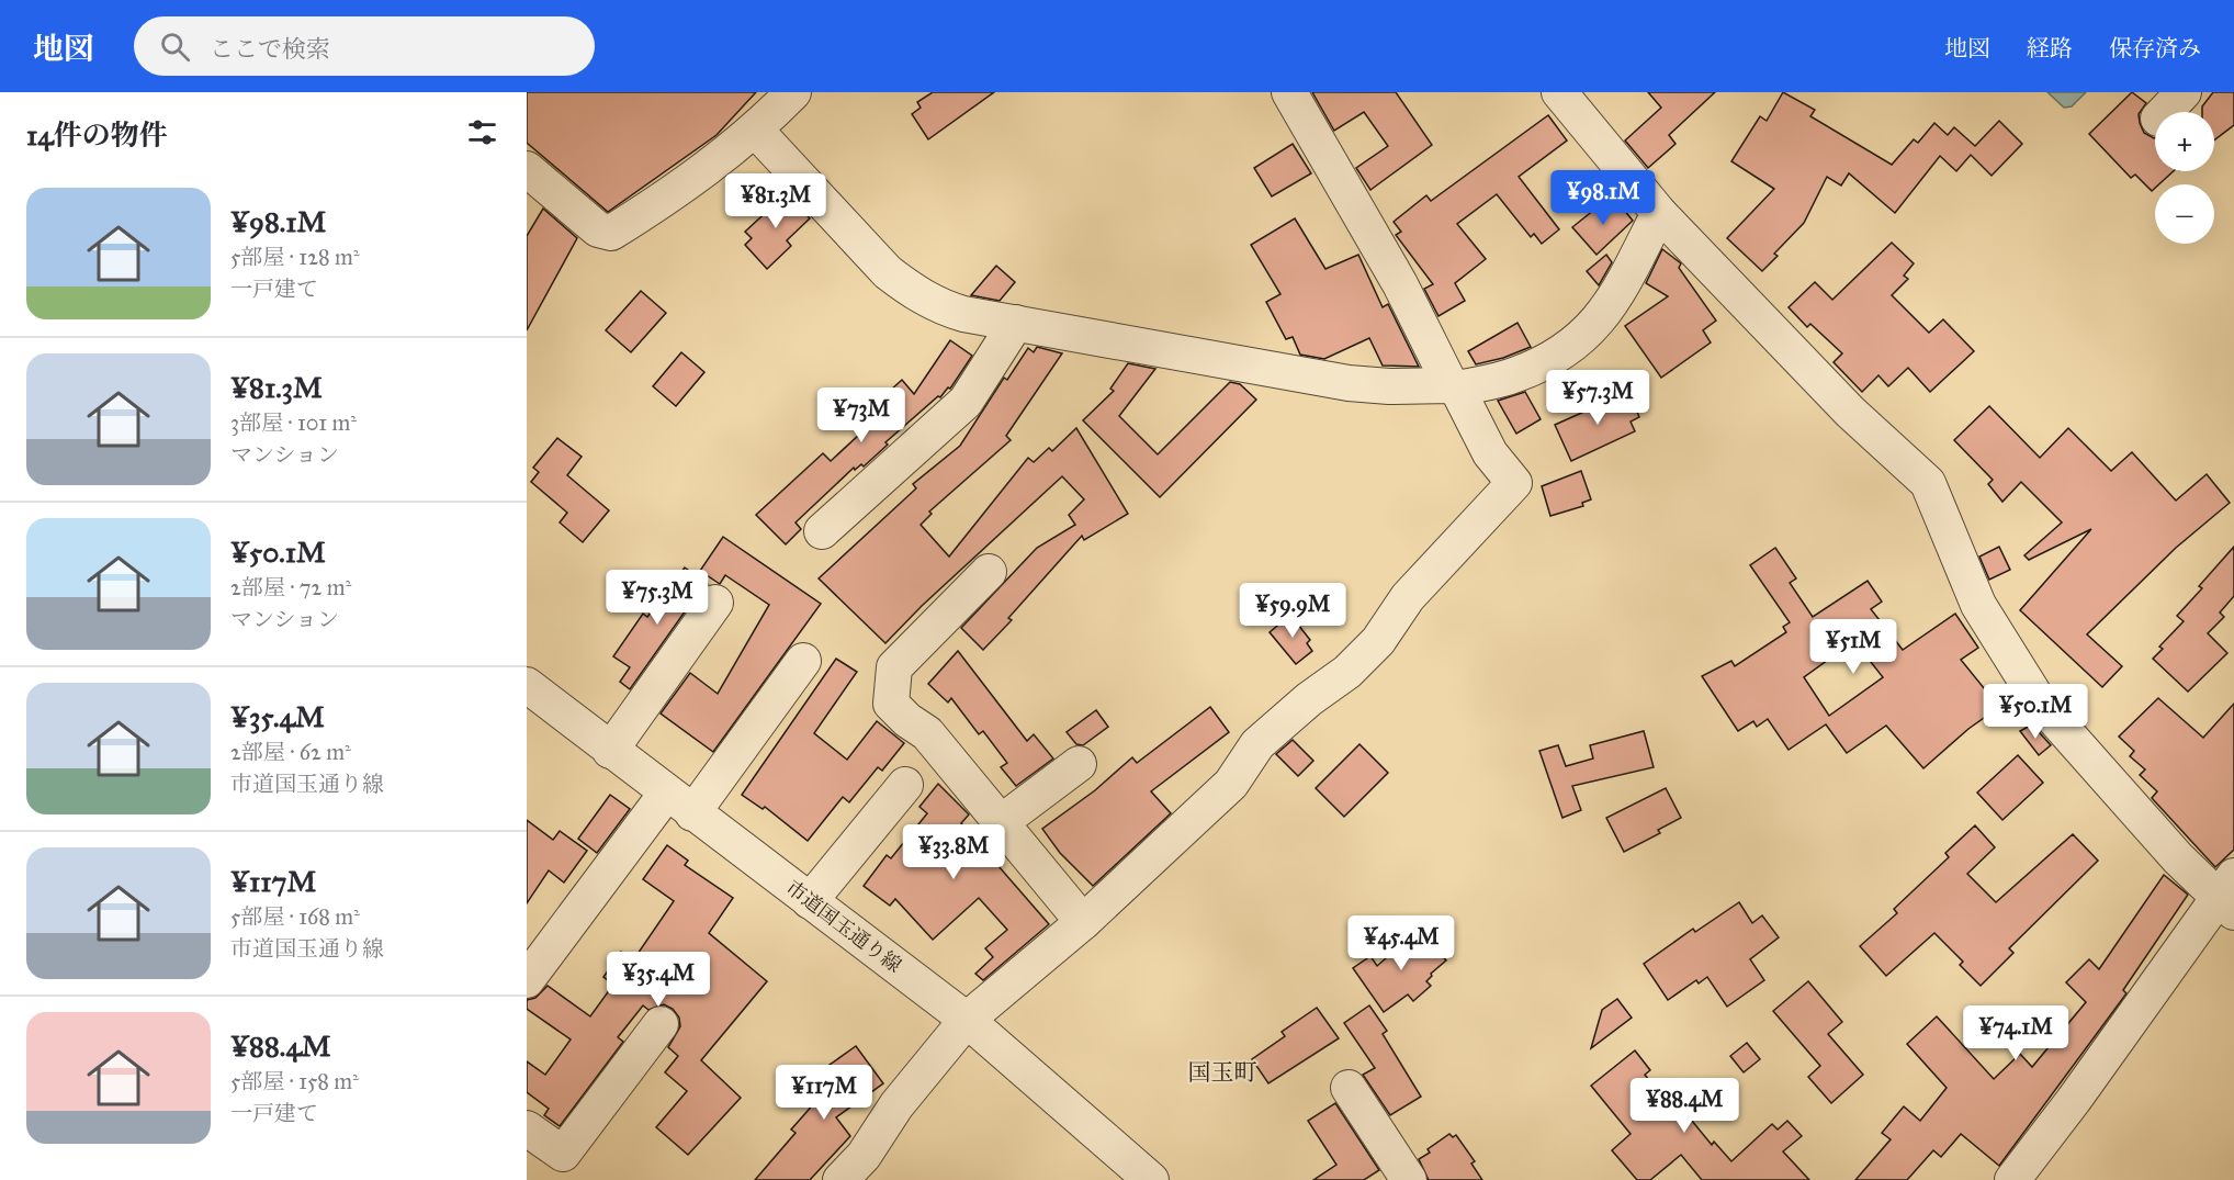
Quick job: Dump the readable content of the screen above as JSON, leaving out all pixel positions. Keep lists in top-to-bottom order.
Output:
{
  "streets": {
    "street": ["市道国玉通り線"]
  },
  "districts": ["国玉町"],
  "page": {
    "header": "地図",
    "search": "ここで検索",
    "nav": ["地図", "経路", "保存済み"],
    "heading": "14件の物件",
    "map_buttons": ["+", "−"],
    "price": [
      "¥98.1M",
      "¥81.3M",
      "¥57.3M",
      "¥73M",
      "¥75.3M",
      "¥59.9M",
      "¥51M",
      "¥50.1M",
      "¥33.8M",
      "¥45.4M",
      "¥35.4M",
      "¥74.1M",
      "¥117M",
      "¥88.4M"
    ],
    "list": [
      {
        "name": "¥98.1M",
        "note": "5部屋 · 128 m² · 一戸建て"
      },
      {
        "name": "¥81.3M",
        "note": "3部屋 · 101 m² · マンション"
      },
      {
        "name": "¥50.1M",
        "note": "2部屋 · 72 m² · マンション"
      },
      {
        "name": "¥35.4M",
        "note": "2部屋 · 62 m² · 市道国玉通り線"
      },
      {
        "name": "¥117M",
        "note": "5部屋 · 168 m² · 市道国玉通り線"
      },
      {
        "name": "¥88.4M",
        "note": "5部屋 · 158 m² · 一戸建て"
      }
    ]
  }
}
